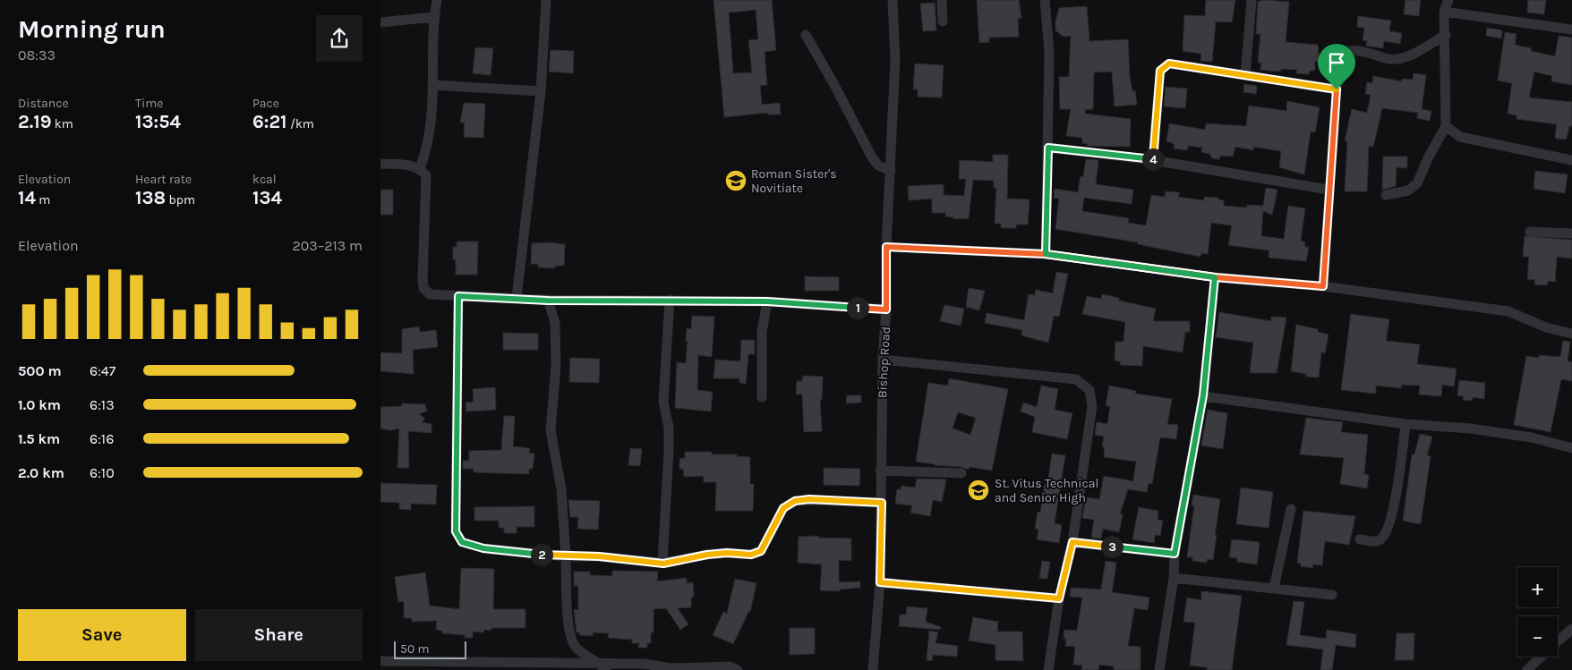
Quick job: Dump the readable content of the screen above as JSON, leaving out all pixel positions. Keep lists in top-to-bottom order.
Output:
{
  "streets": {
    "street": ["Bishop Road"]
  },
  "places": {
    "school or university": ["Roman Sister's Novitiate", "St. Vitus Technical and Senior High"]
  },
  "scale_bar": "50 m",
  "page": {
    "heading": ["Morning run", "08:33"],
    "stats": [
      ["Distance", "2.19 km"],
      ["Time", "13:54"],
      ["Pace", "6:21 /km"],
      ["Elevation", "14 m"],
      ["Heart rate", "138 bpm"],
      ["kcal", "134"]
    ],
    "pins": [
      "4",
      "1",
      "3",
      "2"
    ],
    "chart": ["Elevation", "203–213 m"],
    "list": [
      {
        "name": "500 m",
        "note": "6:47"
      },
      {
        "name": "1.0 km",
        "note": "6:13"
      },
      {
        "name": "1.5 km",
        "note": "6:16"
      },
      {
        "name": "2.0 km",
        "note": "6:10"
      }
    ],
    "map_buttons": ["+", "−"],
    "buttons": ["Save", "Share"],
    "scale": "50 m"
  }
}
